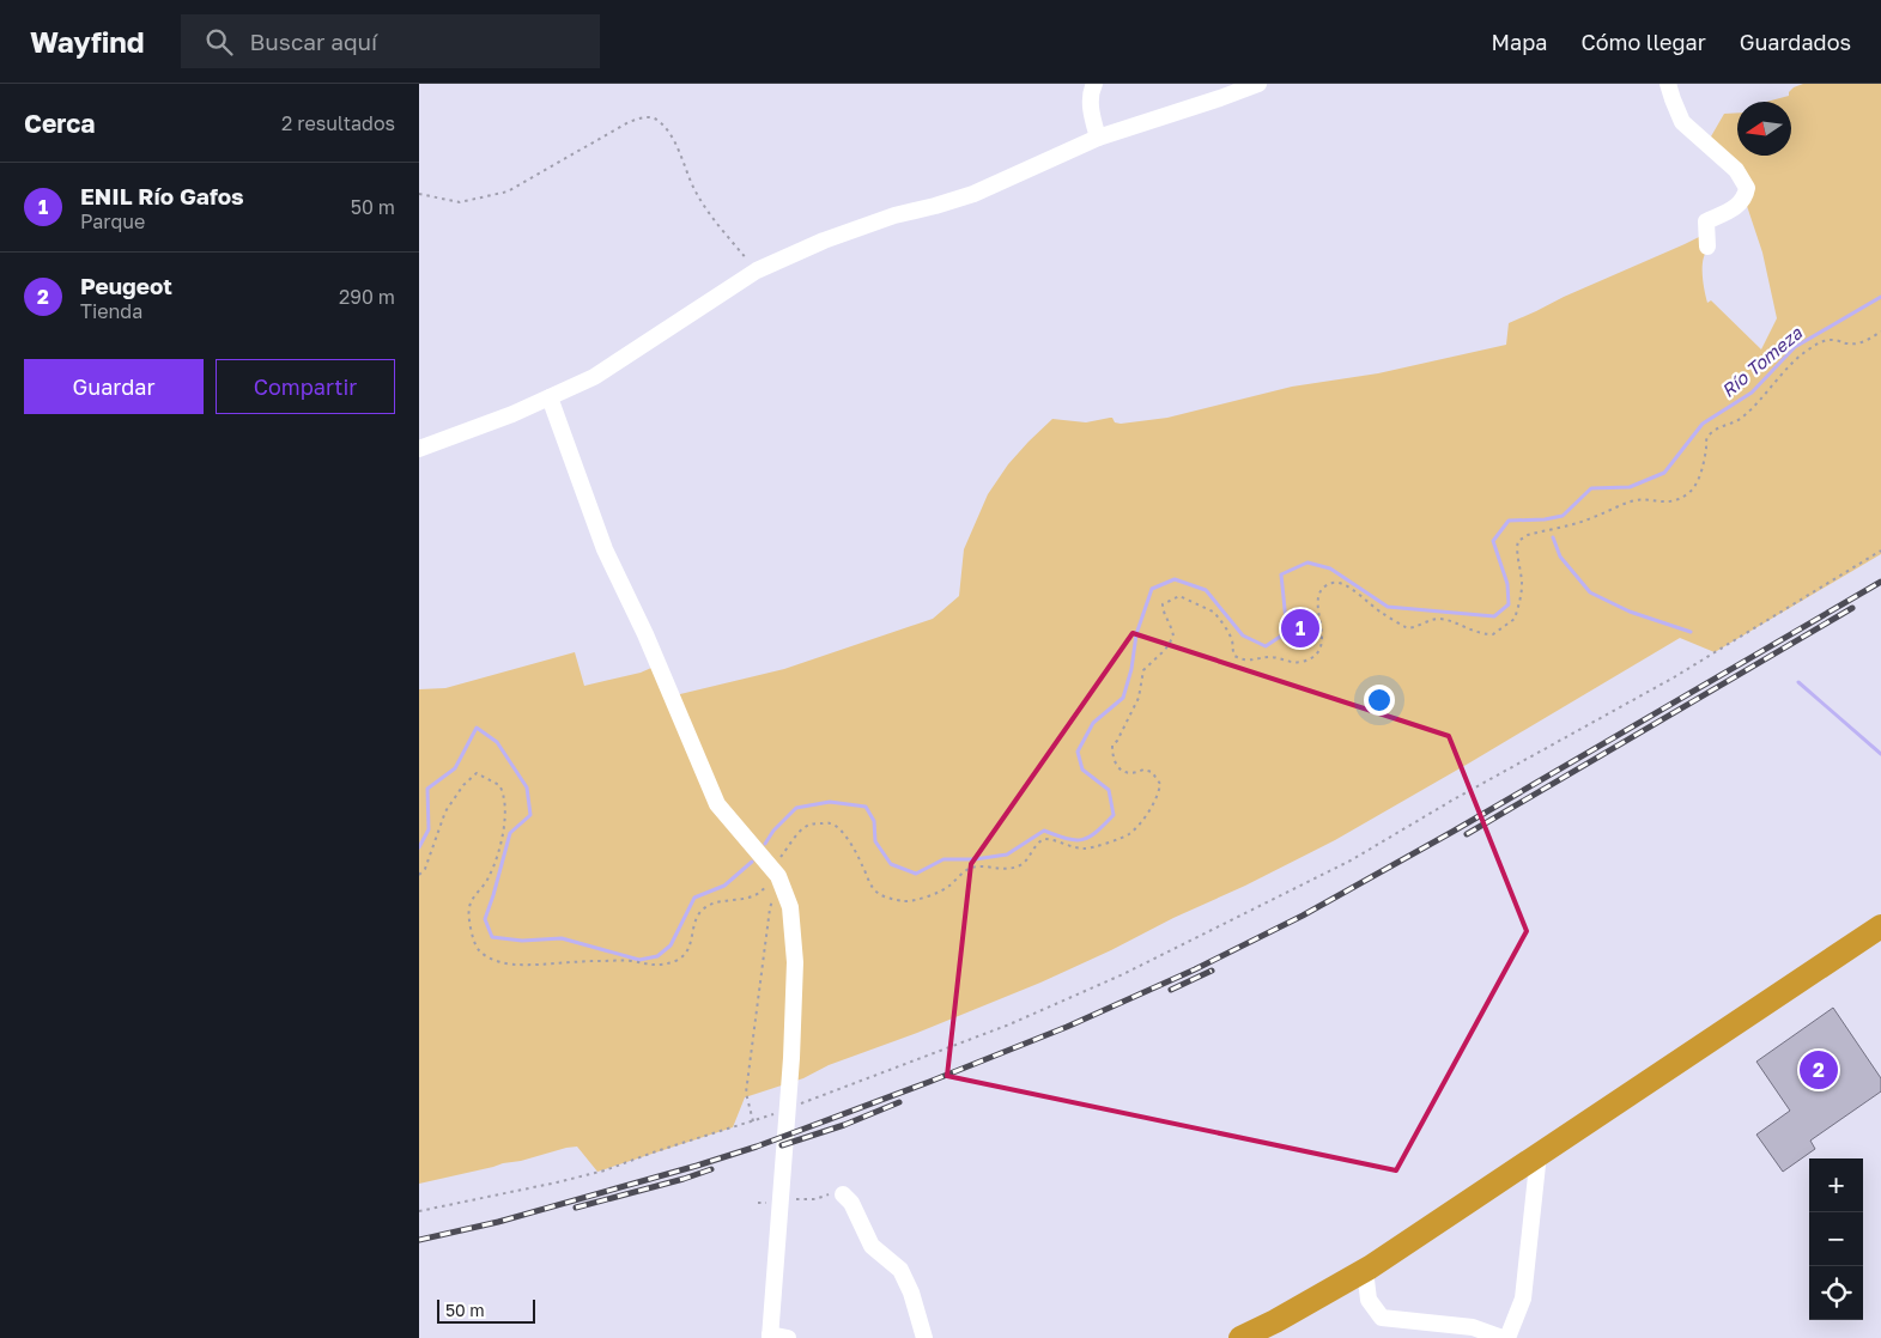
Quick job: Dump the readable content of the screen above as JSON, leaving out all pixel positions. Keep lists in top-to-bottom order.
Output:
{
  "water": ["Río Tomeza"],
  "scale_bar": "50 m",
  "north": "left",
  "page": {
    "header": "Wayfind",
    "search": "Buscar aquí",
    "nav": ["Mapa", "Cómo llegar", "Guardados"],
    "heading": ["Cerca", "2 resultados"],
    "list": [
      {
        "mark": "1",
        "name": "ENIL Río Gafos",
        "note": "Parque",
        "value": "50 m"
      },
      {
        "mark": "2",
        "name": "Peugeot",
        "note": "Tienda",
        "value": "290 m"
      }
    ],
    "buttons": ["Guardar", "Compartir"],
    "pins": ["1", "2"],
    "map_buttons": ["+", "−"],
    "scale": "50 m"
  }
}
